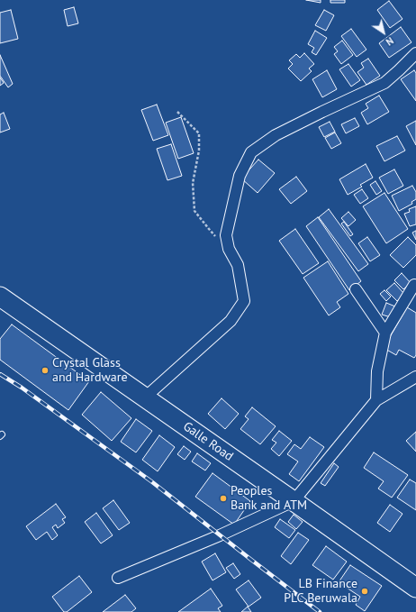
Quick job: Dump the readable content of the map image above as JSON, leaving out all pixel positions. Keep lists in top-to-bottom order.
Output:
{
  "streets": {
    "highway": ["Galle Road"]
  },
  "places": ["Crystal Glass and Hardware", "Peoples Bank and ATM", "LB Finance PLC Beruwala"],
  "north": "bottom right"
}
